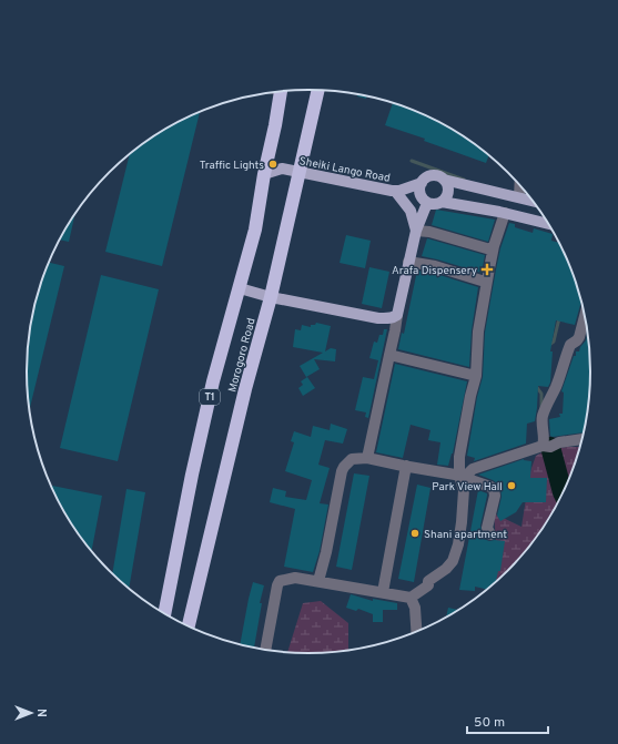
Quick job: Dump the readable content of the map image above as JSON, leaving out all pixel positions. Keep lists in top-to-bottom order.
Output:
{
  "streets": {
    "highway": ["Morogoro Road", "T1"],
    "main road": ["Sheiki Lango Road"]
  },
  "crossings": [
    ["Sheiki Lango Road", "Morogoro Road"]
  ],
  "places": {
    "other": ["Traffic Lights", "Park View Hall", "Shani apartment"],
    "health": ["Arafa Dispensery"]
  },
  "scale_bar": "50 m",
  "north": "right"
}
